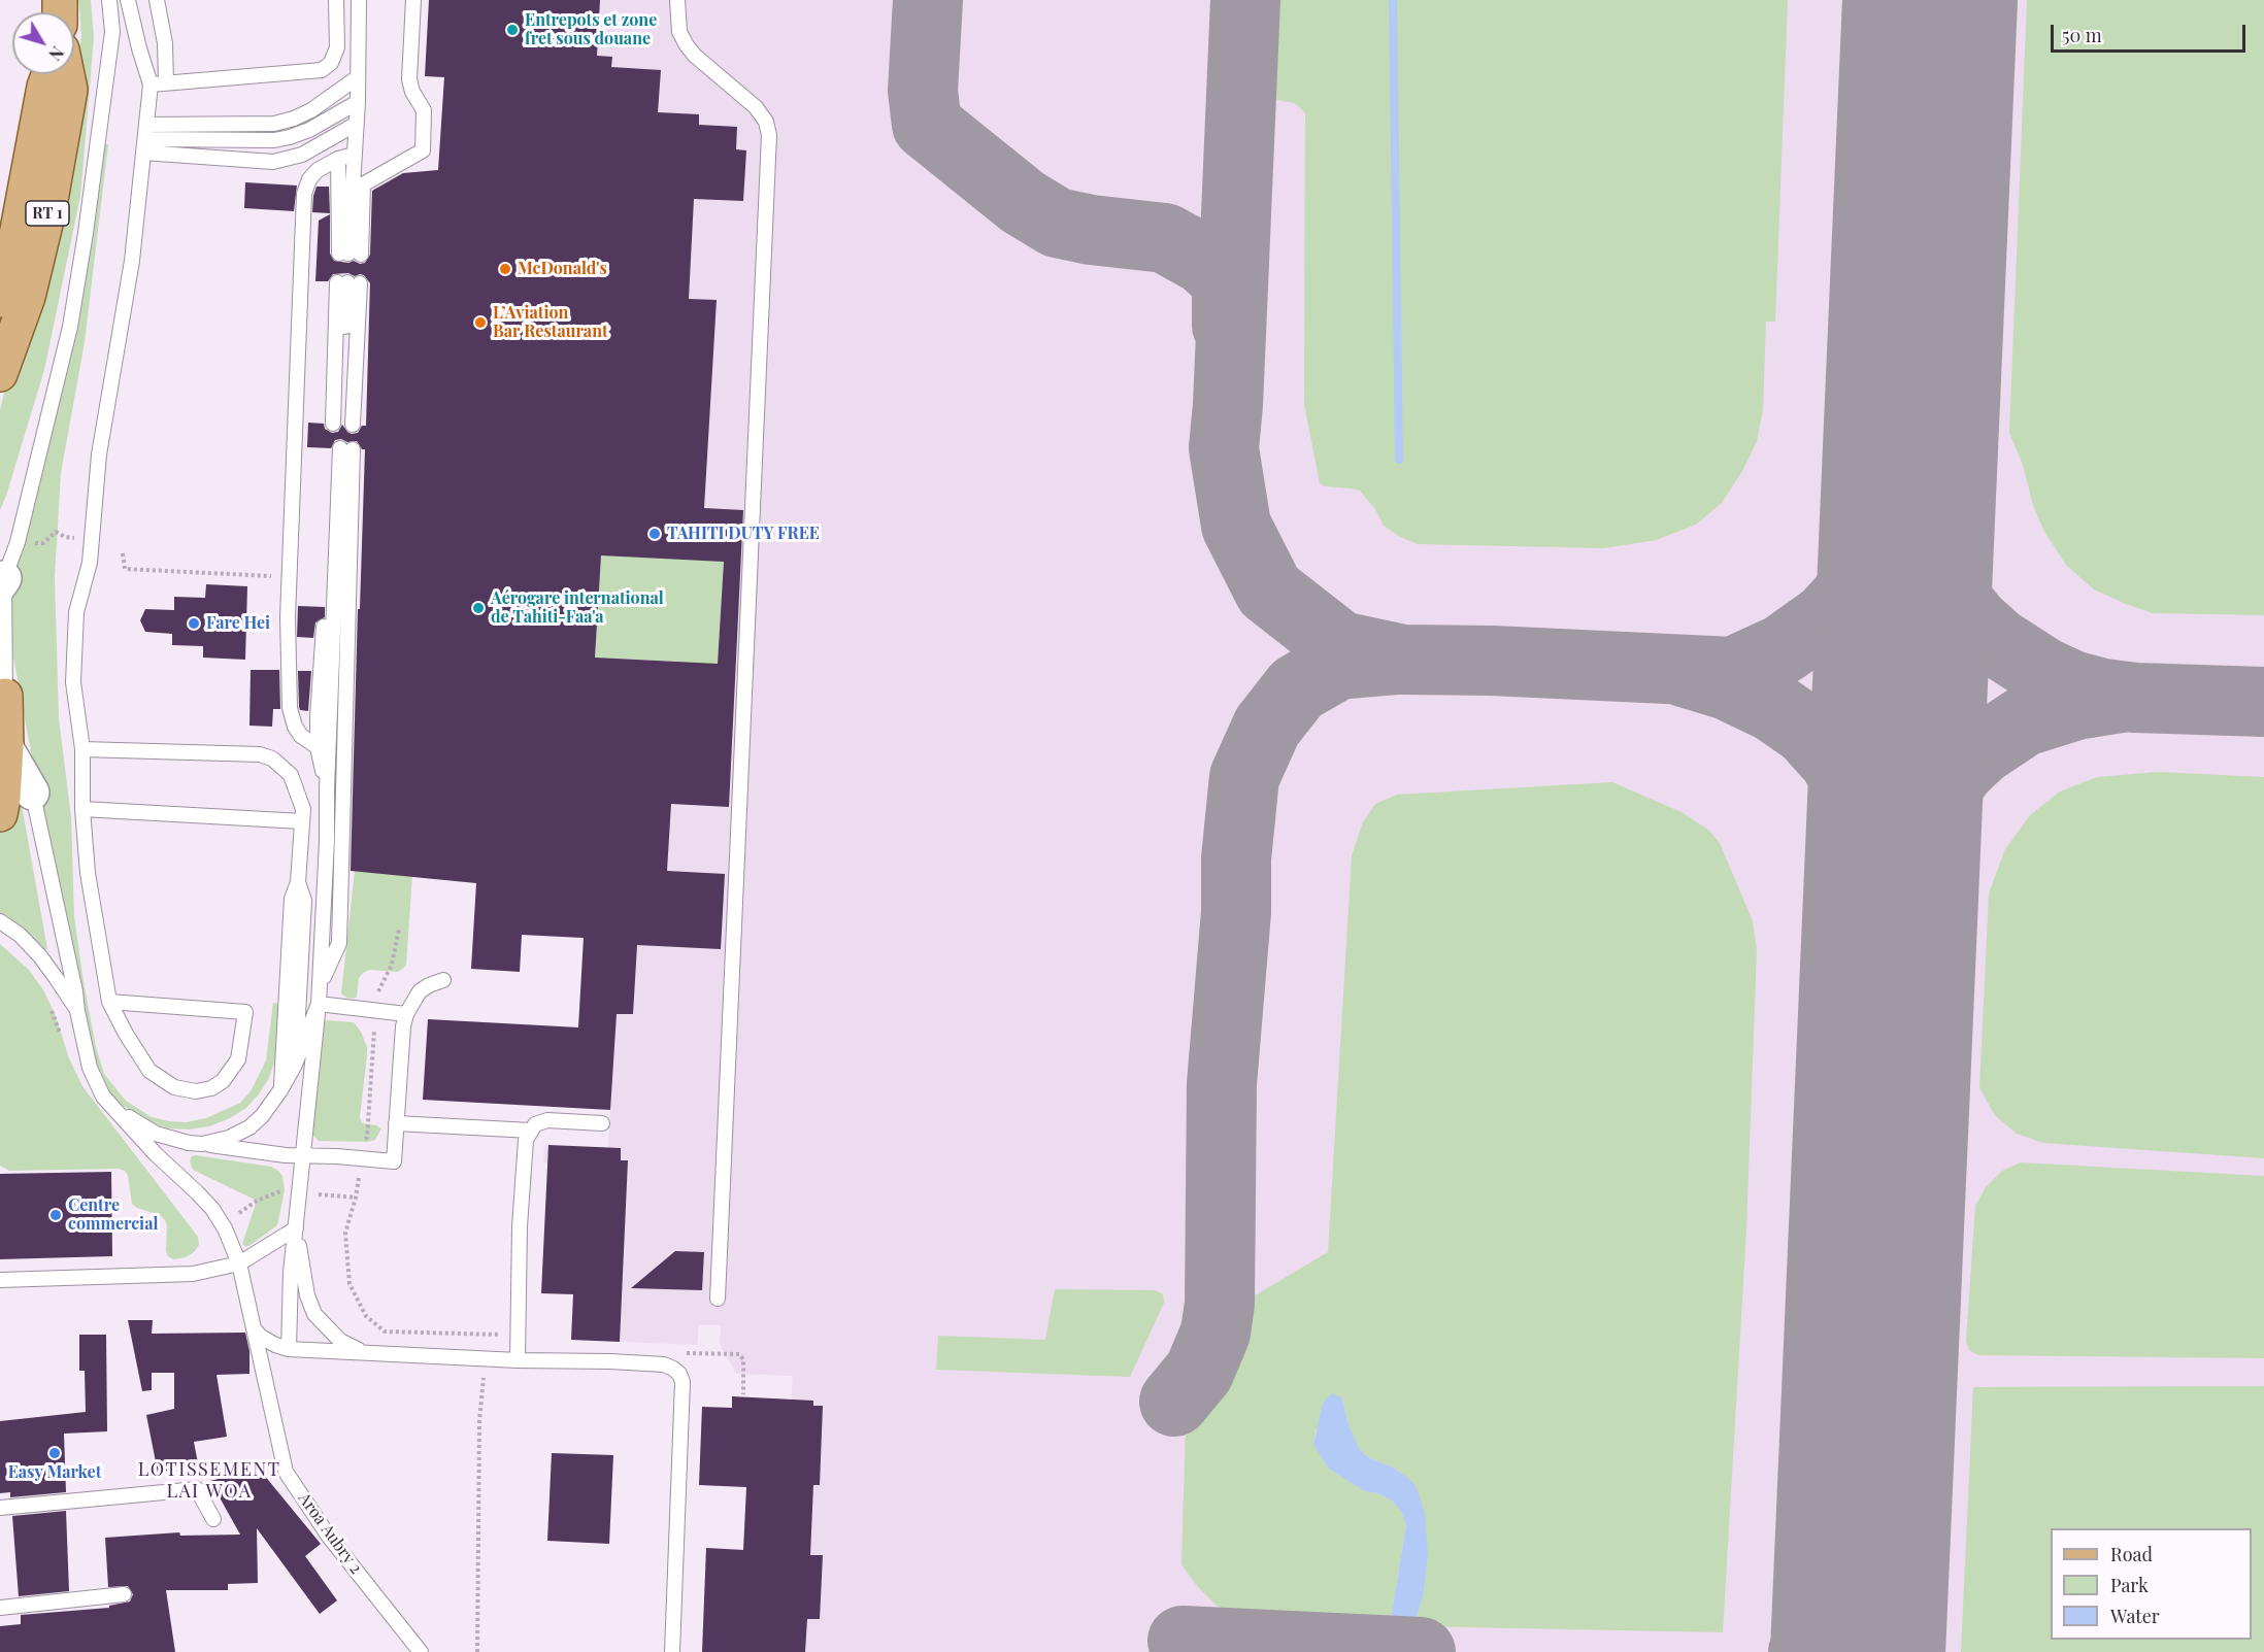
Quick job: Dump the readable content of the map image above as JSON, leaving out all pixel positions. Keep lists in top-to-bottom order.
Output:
{
  "streets": {
    "main road": ["RT 1"],
    "lane": ["Aroa Aubry 2"]
  },
  "districts": ["LOTISSEMENT LAI WOA"],
  "places": [
    "Entrepots et zone fret sous douane",
    "McDonald's",
    "L’Aviation Bar Restaurant",
    "TAHITI DUTY FREE",
    "Aérogare international de Tahiti-Faa'a",
    "Fare Hei",
    "Centre commercial",
    "Easy Market"
  ],
  "legend": ["Road", "Park", "Water"],
  "scale_bar": "50 m",
  "north": "bottom right"
}
